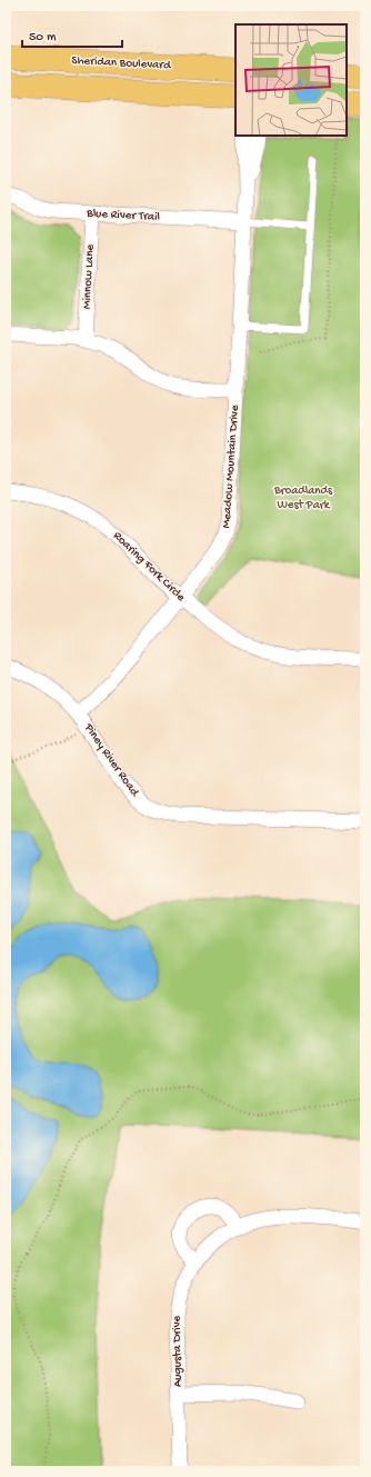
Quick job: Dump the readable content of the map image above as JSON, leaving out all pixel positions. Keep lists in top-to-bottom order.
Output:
{
  "streets": {
    "main road": ["Sheridan Boulevard"],
    "street": [
      "Blue River Trail",
      "Minnow Lane",
      "Meadow Mountain Drive",
      "Roaring Fork Circle",
      "Piney River Road",
      "Augusta Drive"
    ]
  },
  "crossings": [
    ["Blue River Trail", "Minnow Lane"],
    ["Blue River Trail", "Meadow Mountain Drive"],
    ["Meadow Mountain Drive", "Roaring Fork Circle"],
    ["Meadow Mountain Drive", "Piney River Road"]
  ],
  "parks": ["Broadlands West Park"],
  "scale_bar": "50 m"
}
